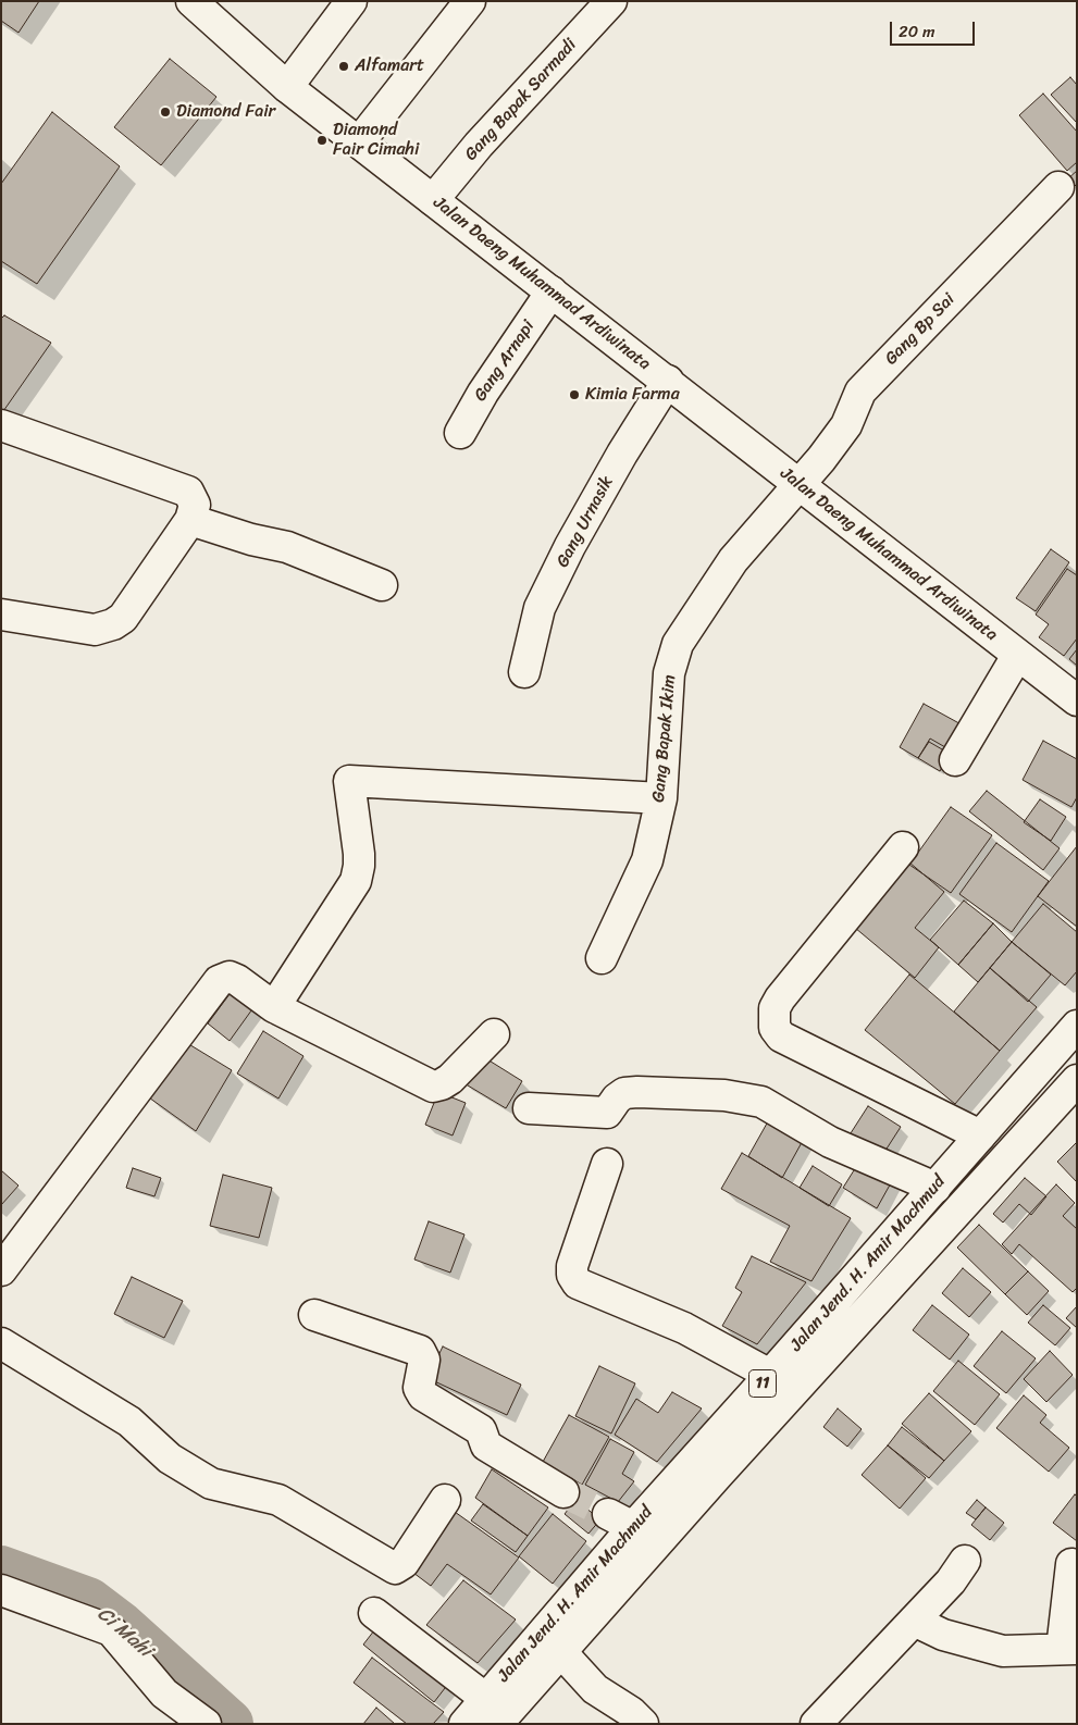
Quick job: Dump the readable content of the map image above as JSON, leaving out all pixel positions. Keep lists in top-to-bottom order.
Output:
{
  "streets": {
    "main road": [
      "Gang Bapak Sarmadi",
      "Jalan Daeng Muhammad Ardiwinata",
      "Gang Bp Sai",
      "Gang Arnapi",
      "Gang Urnasik",
      "Gang Bapak Ikim",
      "Jalan Jend. H. Amir Machmud",
      "11"
    ]
  },
  "crossings": [
    ["Gang Bapak Sarmadi", "Jalan Daeng Muhammad Ardiwinata"],
    ["Jalan Daeng Muhammad Ardiwinata", "Gang Bp Sai"],
    ["Jalan Daeng Muhammad Ardiwinata", "Gang Arnapi"],
    ["Jalan Daeng Muhammad Ardiwinata", "Gang Urnasik"],
    ["Jalan Daeng Muhammad Ardiwinata", "Gang Bapak Ikim"],
    ["Gang Bp Sai", "Gang Bapak Ikim"]
  ],
  "water": ["Ci Mahi"],
  "places": [
    "Alfamart",
    "Diamond Fair",
    "Diamond Fair Cimahi",
    "Kimia Farma"
  ],
  "scale_bar": "20 m"
}
